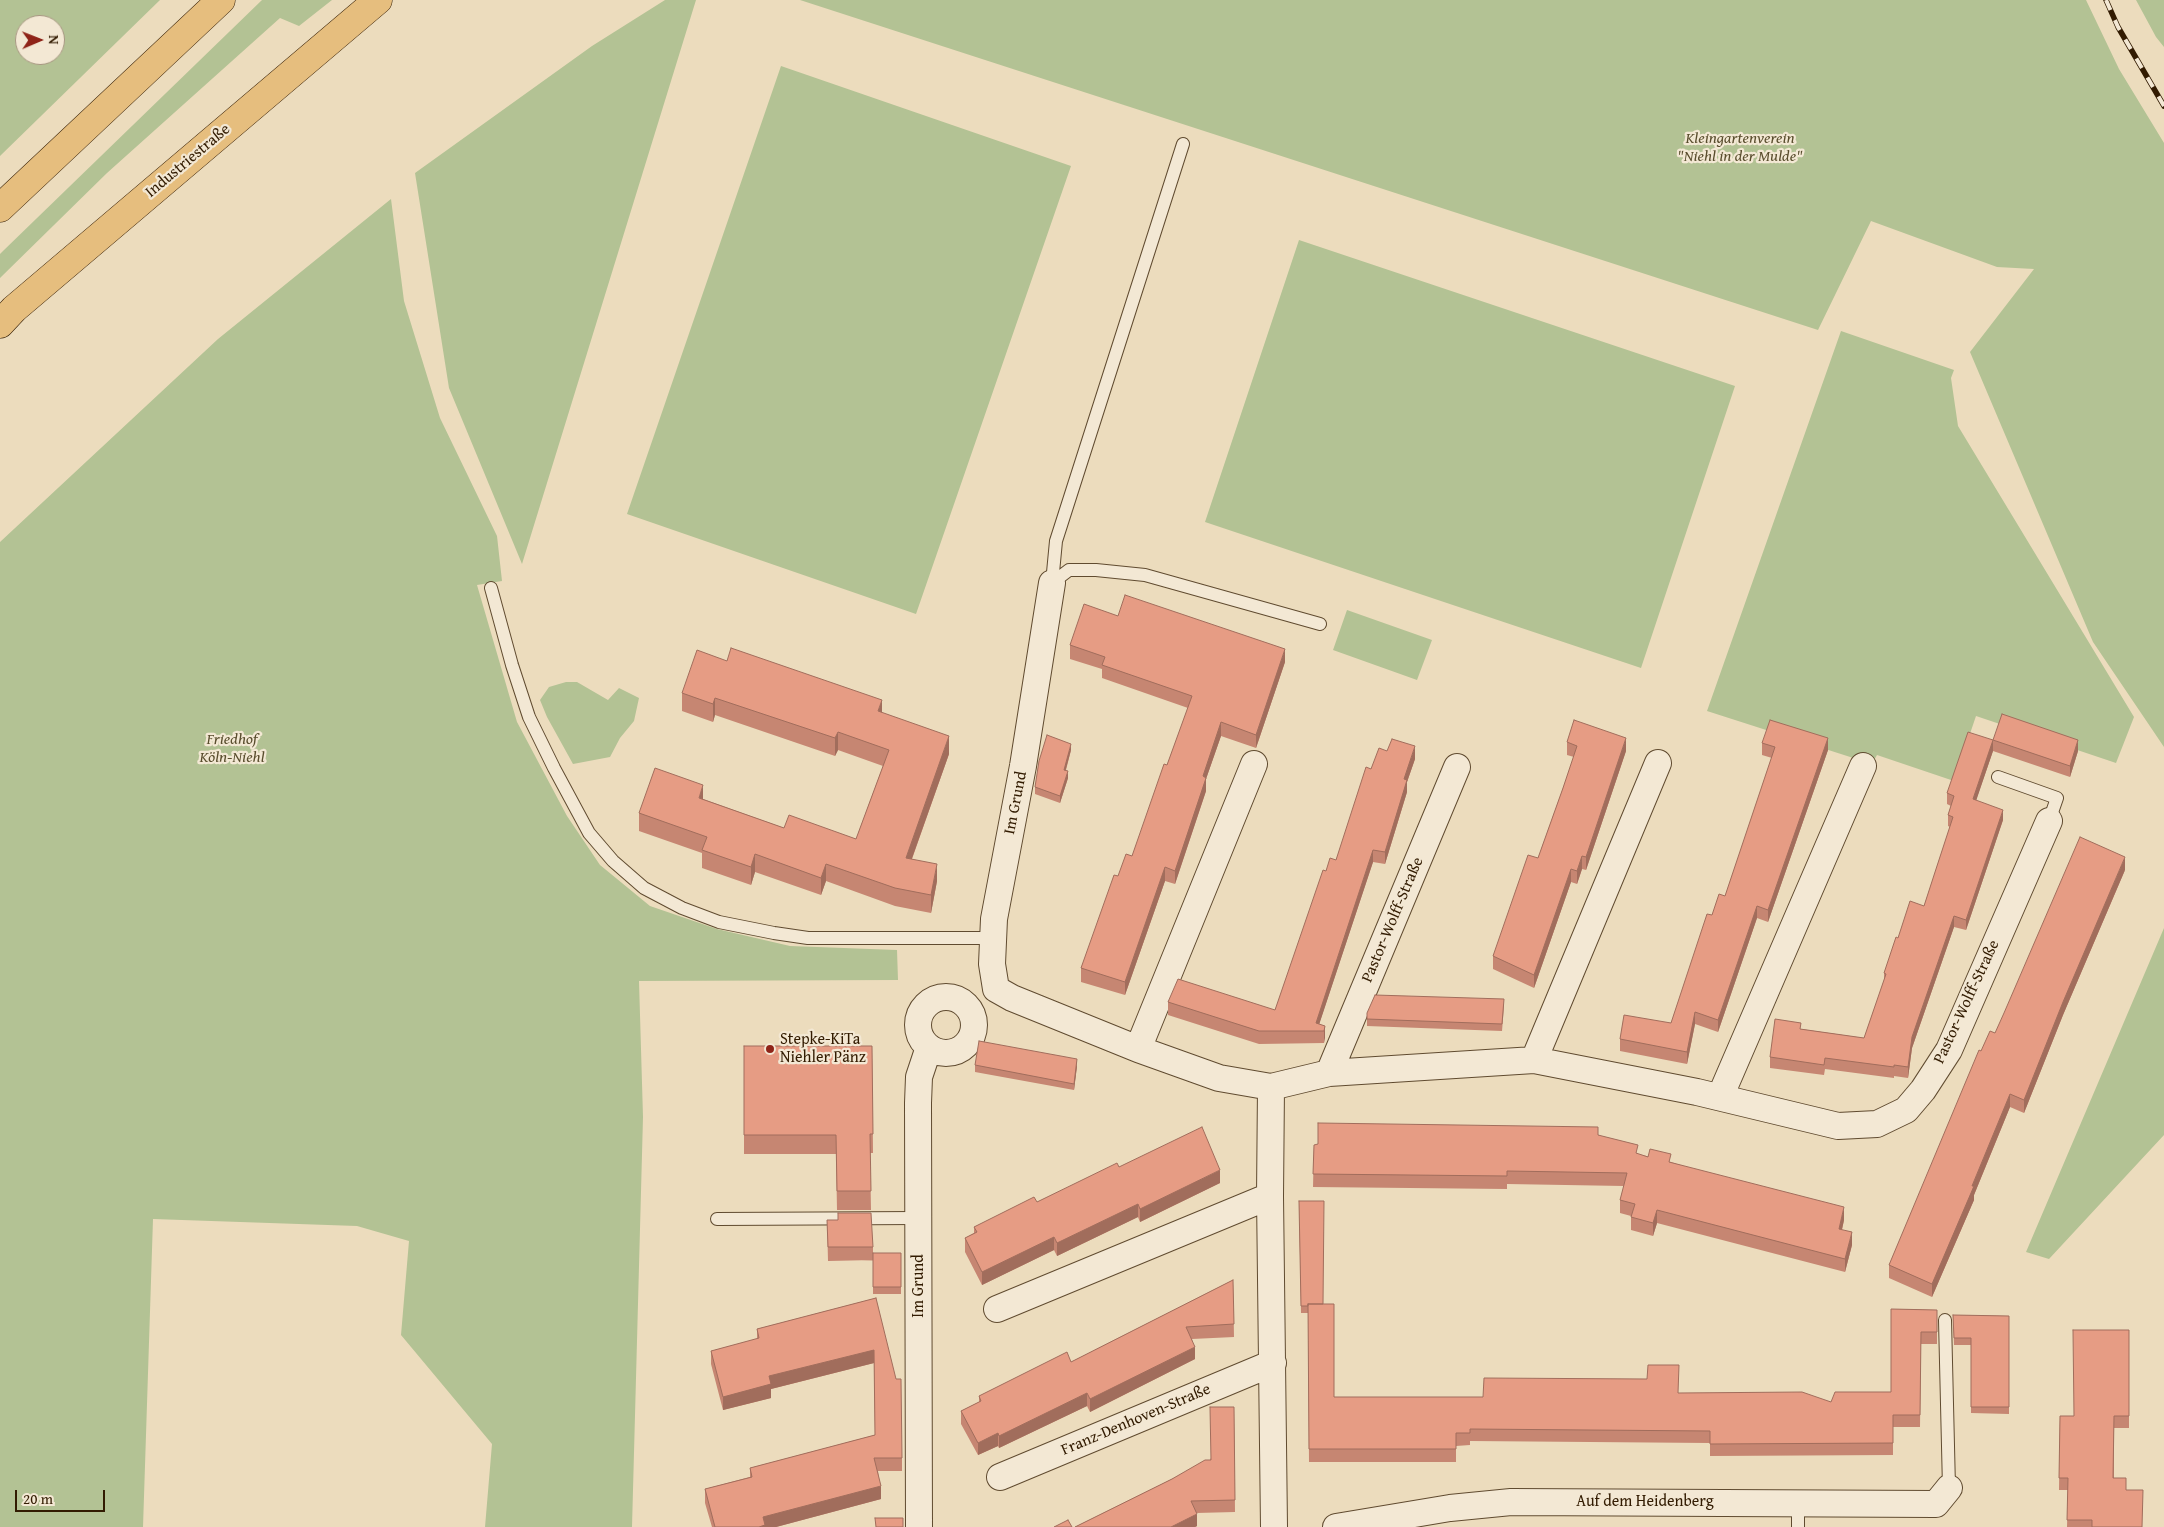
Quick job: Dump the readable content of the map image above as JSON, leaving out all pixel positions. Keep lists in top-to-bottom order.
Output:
{
  "streets": {
    "highway": ["Industriestraße"],
    "street": [
      "Im Grund",
      "Pastor-Wolff-Straße",
      "Franz-Denhoven-Straße",
      "Auf dem Heidenberg"
    ]
  },
  "crossings": [
    ["Im Grund", "Pastor-Wolff-Straße"]
  ],
  "parks": ["Kleingartenverein \"Niehl in der Mulde\"", "Friedhof Köln-Niehl"],
  "places": ["Stepke-KiTa Niehler Pänz"],
  "scale_bar": "20 m",
  "north": "right"
}
